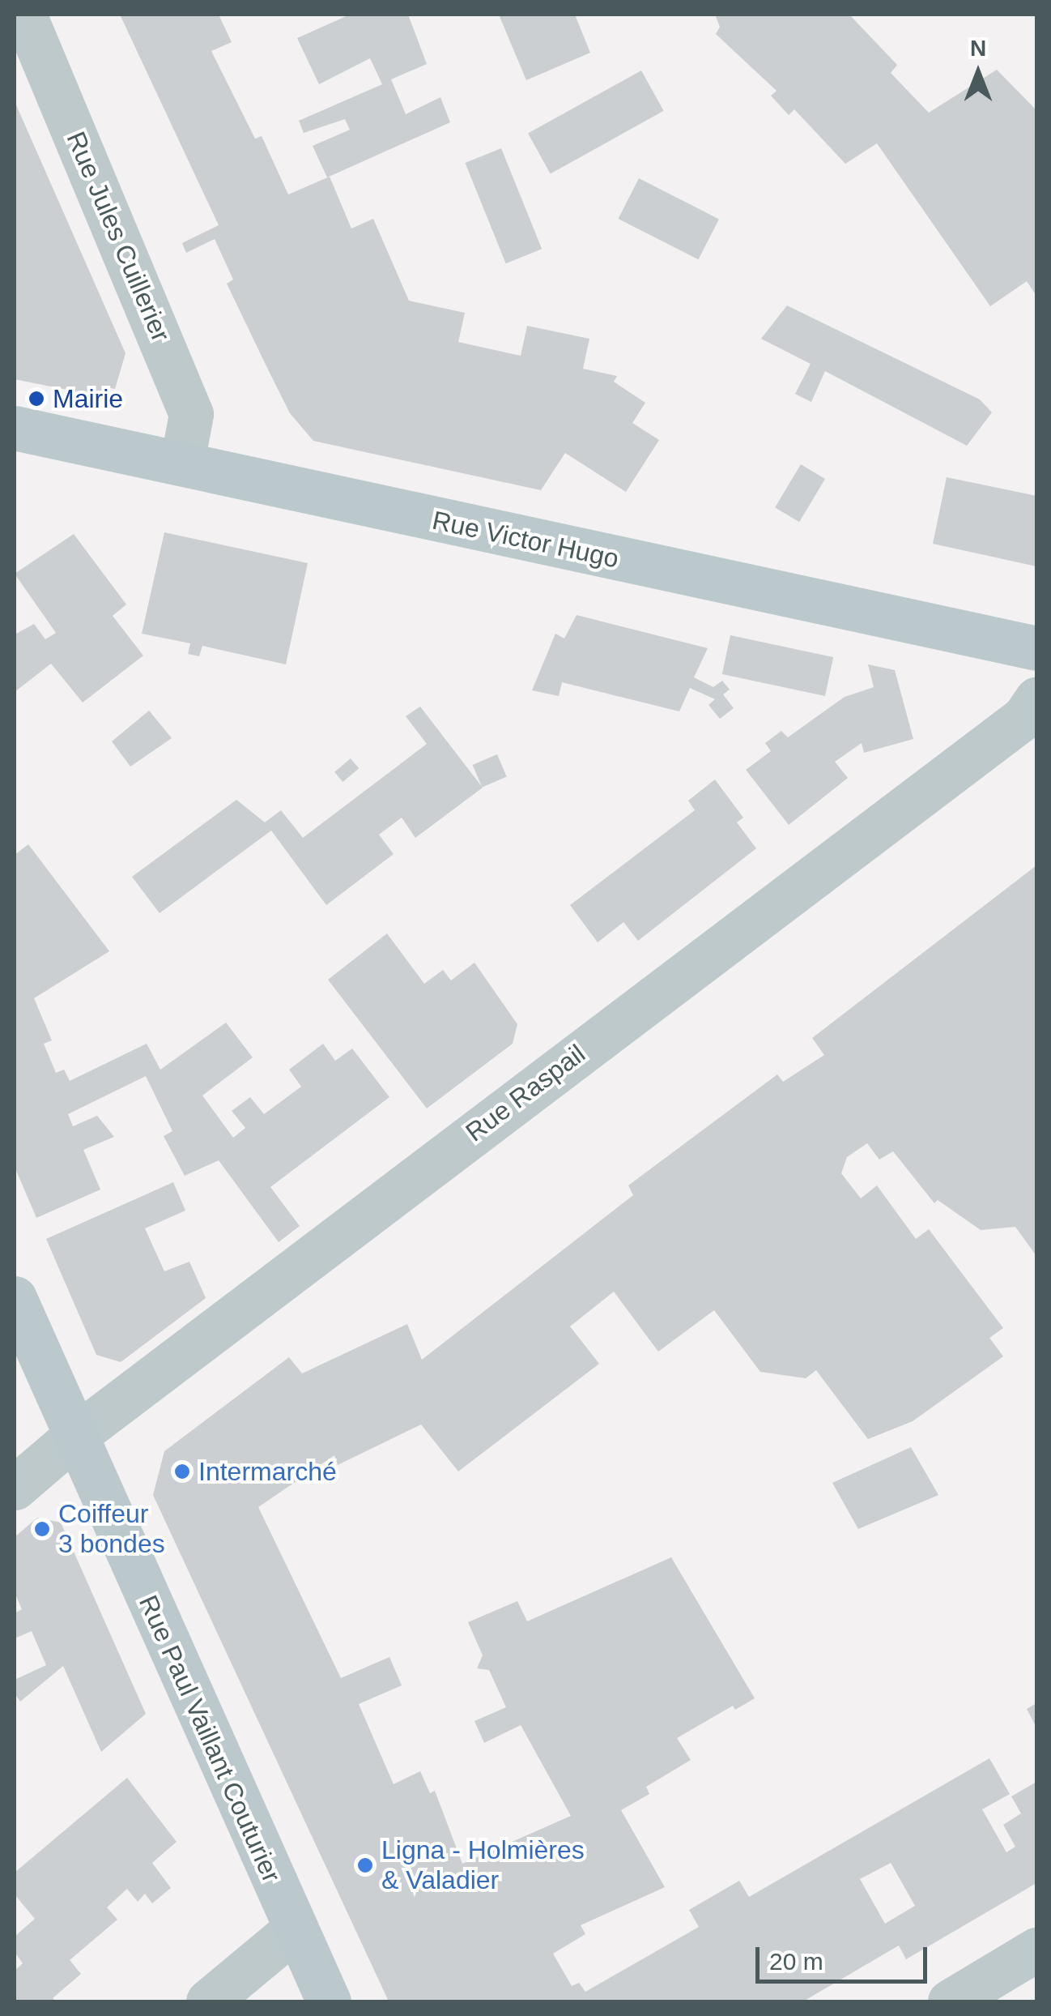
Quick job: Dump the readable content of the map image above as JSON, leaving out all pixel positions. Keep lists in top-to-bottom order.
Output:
{
  "streets": {
    "street": [
      "Rue Jules Cuillerier",
      "Rue Victor Hugo",
      "Rue Raspail",
      "Rue Paul Vaillant Couturier"
    ]
  },
  "crossings": [
    ["Rue Jules Cuillerier", "Rue Victor Hugo"],
    ["Rue Raspail", "Rue Paul Vaillant Couturier"]
  ],
  "places": [
    "Mairie",
    "Intermarché",
    "Coiffeur 3 bondes",
    "Ligna - Holmières & Valadier"
  ],
  "scale_bar": "20 m",
  "north": "top"
}
